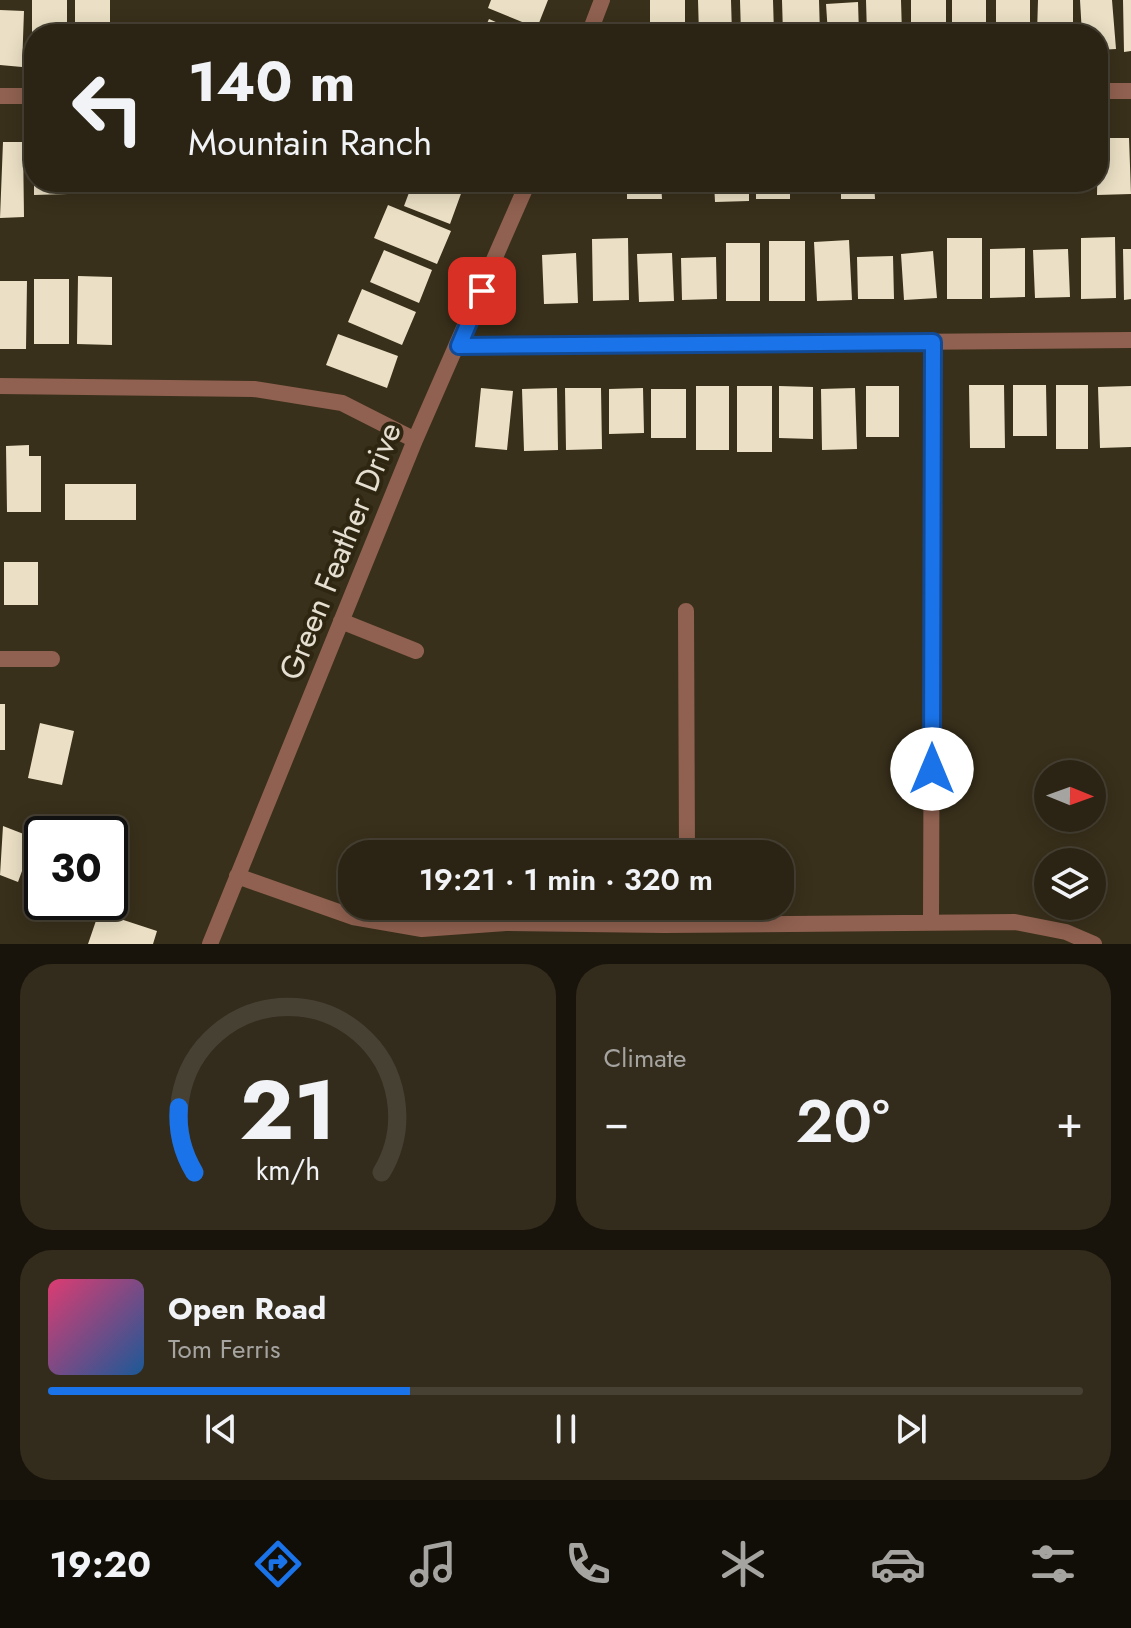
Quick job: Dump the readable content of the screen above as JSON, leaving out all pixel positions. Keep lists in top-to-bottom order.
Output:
{
  "streets": {
    "street": ["Green Feather Drive"]
  },
  "north": "right",
  "page": {
    "turn": ["140 m", "Mountain Ranch"],
    "limit": "30",
    "trip": "19:21 · 1 min · 320 m",
    "tile": "Climate",
    "heat": ["−", "20°", "+"],
    "song": ["Open Road", "Tom Ferris"],
    "tabs": "19:20",
    "gauge": ["21", "km/h"]
  }
}
